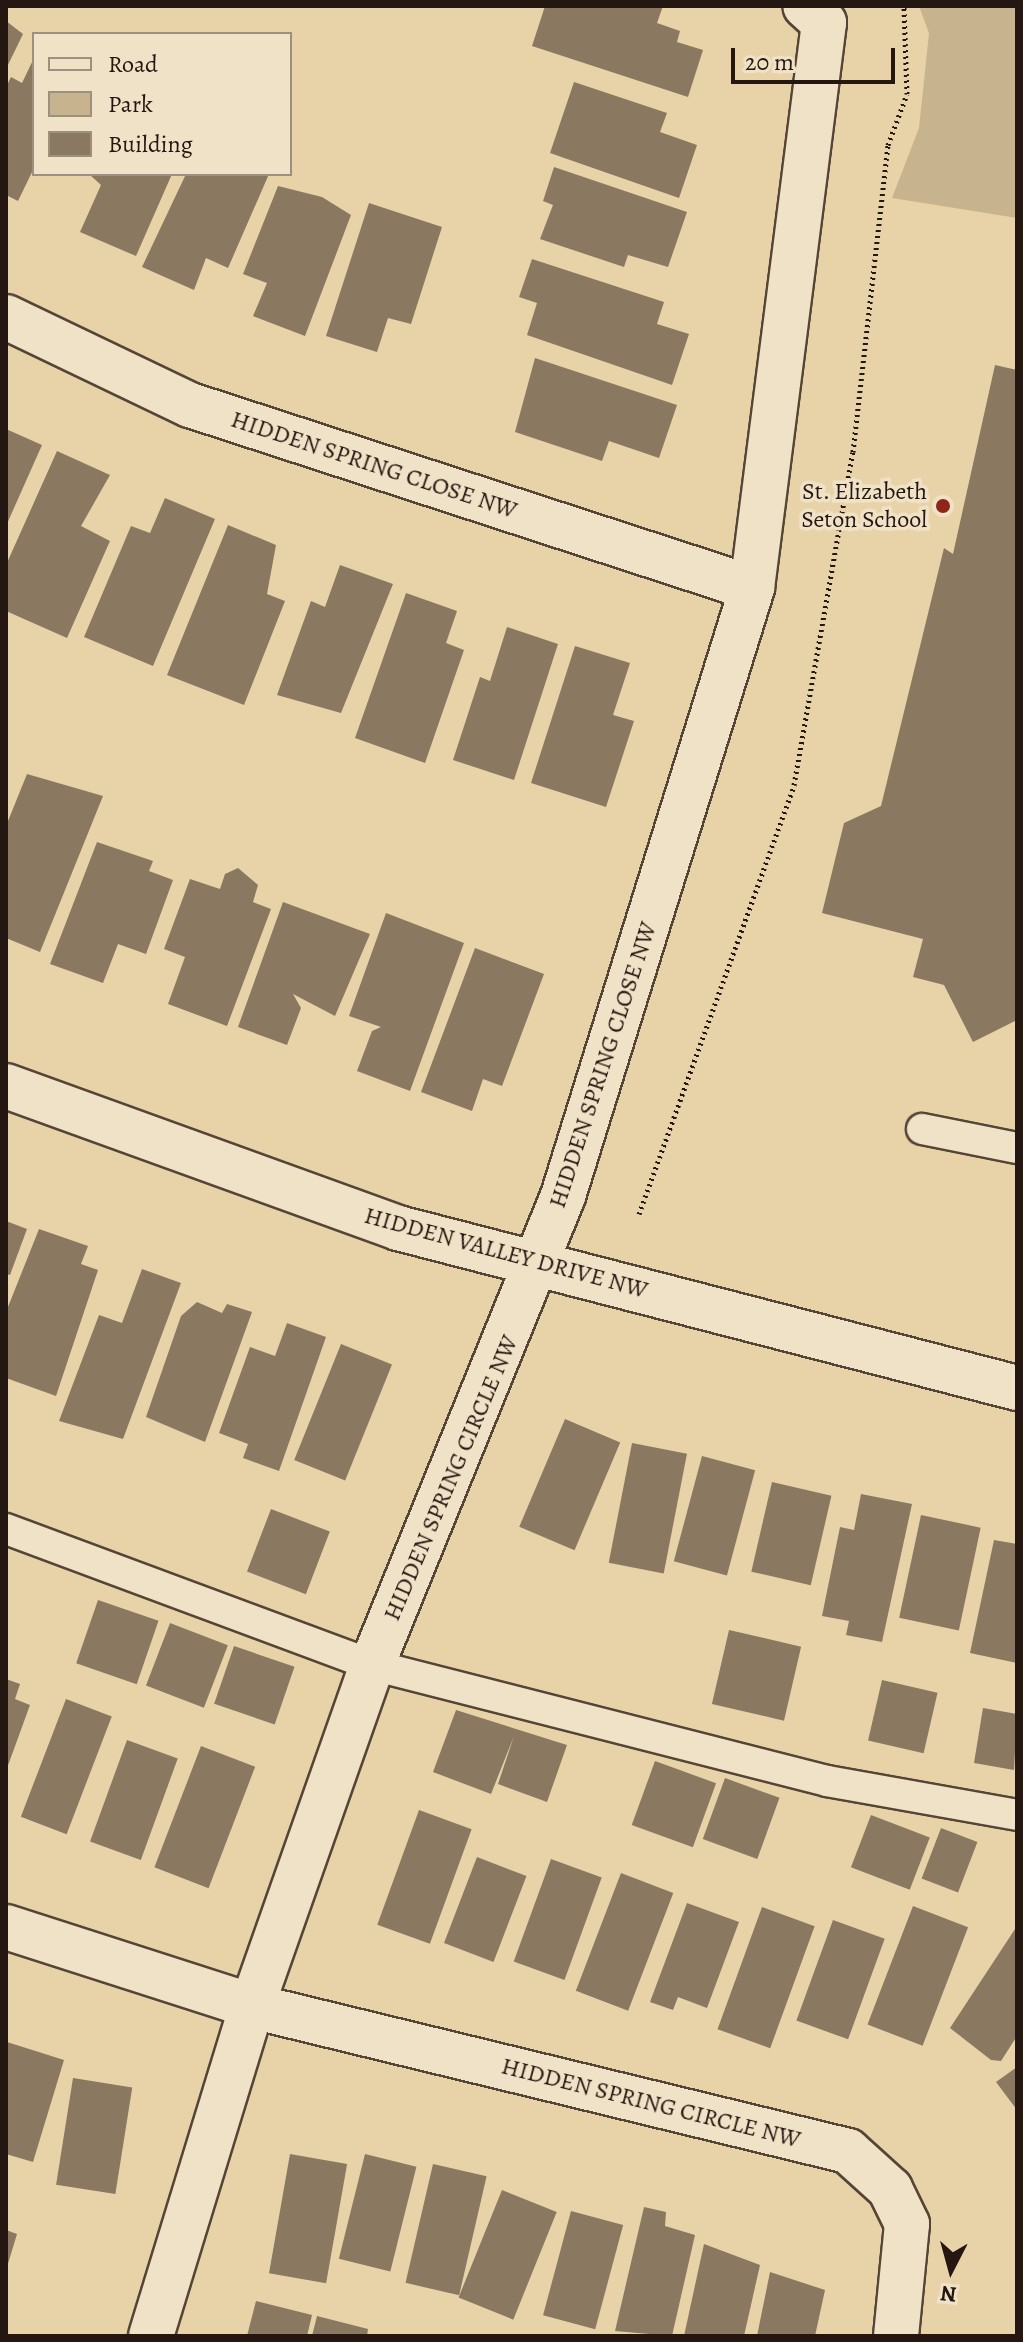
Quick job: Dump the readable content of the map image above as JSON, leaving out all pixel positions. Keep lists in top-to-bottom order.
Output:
{
  "streets": {
    "street": ["HIDDEN SPRING CLOSE NW", "HIDDEN VALLEY DRIVE NW", "HIDDEN SPRING CIRCLE NW"]
  },
  "crossings": [
    ["HIDDEN SPRING CLOSE NW", "HIDDEN VALLEY DRIVE NW"],
    ["HIDDEN SPRING CLOSE NW", "HIDDEN SPRING CIRCLE NW"],
    ["HIDDEN VALLEY DRIVE NW", "HIDDEN SPRING CIRCLE NW"]
  ],
  "places": ["St. Elizabeth Seton School"],
  "legend": ["Road", "Park", "Building"],
  "scale_bar": "20 m",
  "north": "bottom"
}
